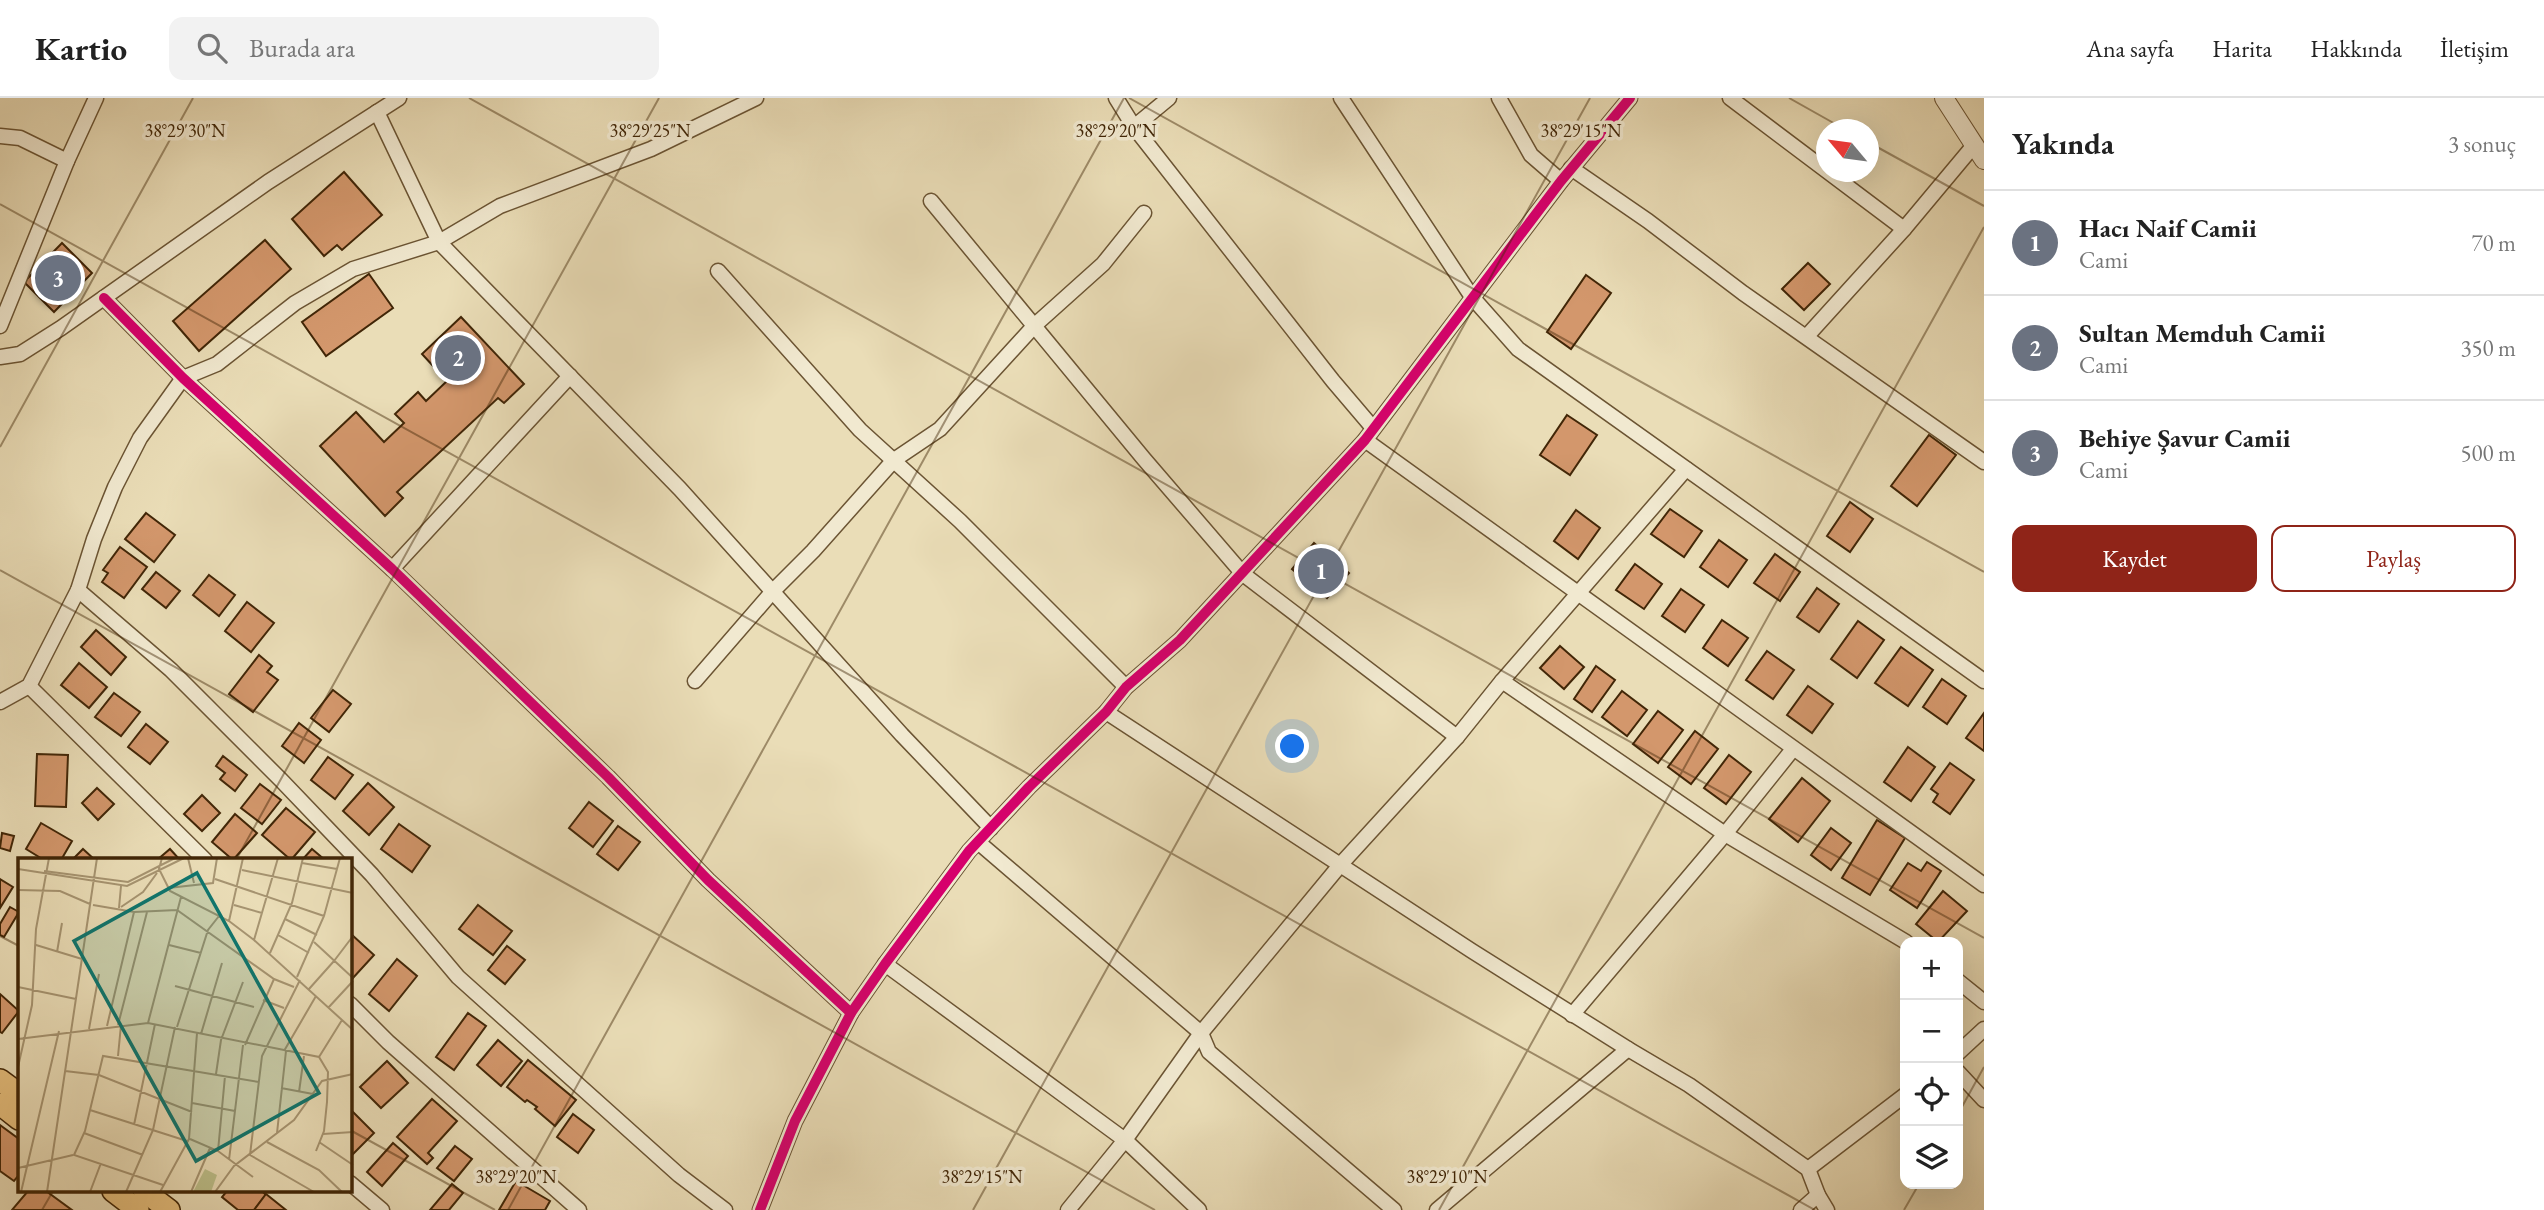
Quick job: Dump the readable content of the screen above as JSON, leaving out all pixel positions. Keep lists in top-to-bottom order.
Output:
{
  "north": "top left",
  "page": {
    "header": "Kartio",
    "search": "Burada ara",
    "nav": [
      "Ana sayfa",
      "Harita",
      "Hakkında",
      "İletişim"
    ],
    "heading": ["Yakında", "3 sonuç"],
    "list": [
      {
        "mark": "1",
        "name": "Hacı Naif Camii",
        "note": "Cami",
        "value": "70 m"
      },
      {
        "mark": "2",
        "name": "Sultan Memduh Camii",
        "note": "Cami",
        "value": "350 m"
      },
      {
        "mark": "3",
        "name": "Behiye Şavur Camii",
        "note": "Cami",
        "value": "500 m"
      }
    ],
    "pins": ["3", "2", "1"],
    "buttons": ["Kaydet", "Paylaş"],
    "map_buttons": ["+", "−"]
  },
  "coordinates": [
    "38°29'30\"N",
    "38°29'25\"N",
    "38°29'20\"N",
    "38°29'15\"N",
    "38°29'10\"N"
  ]
}
